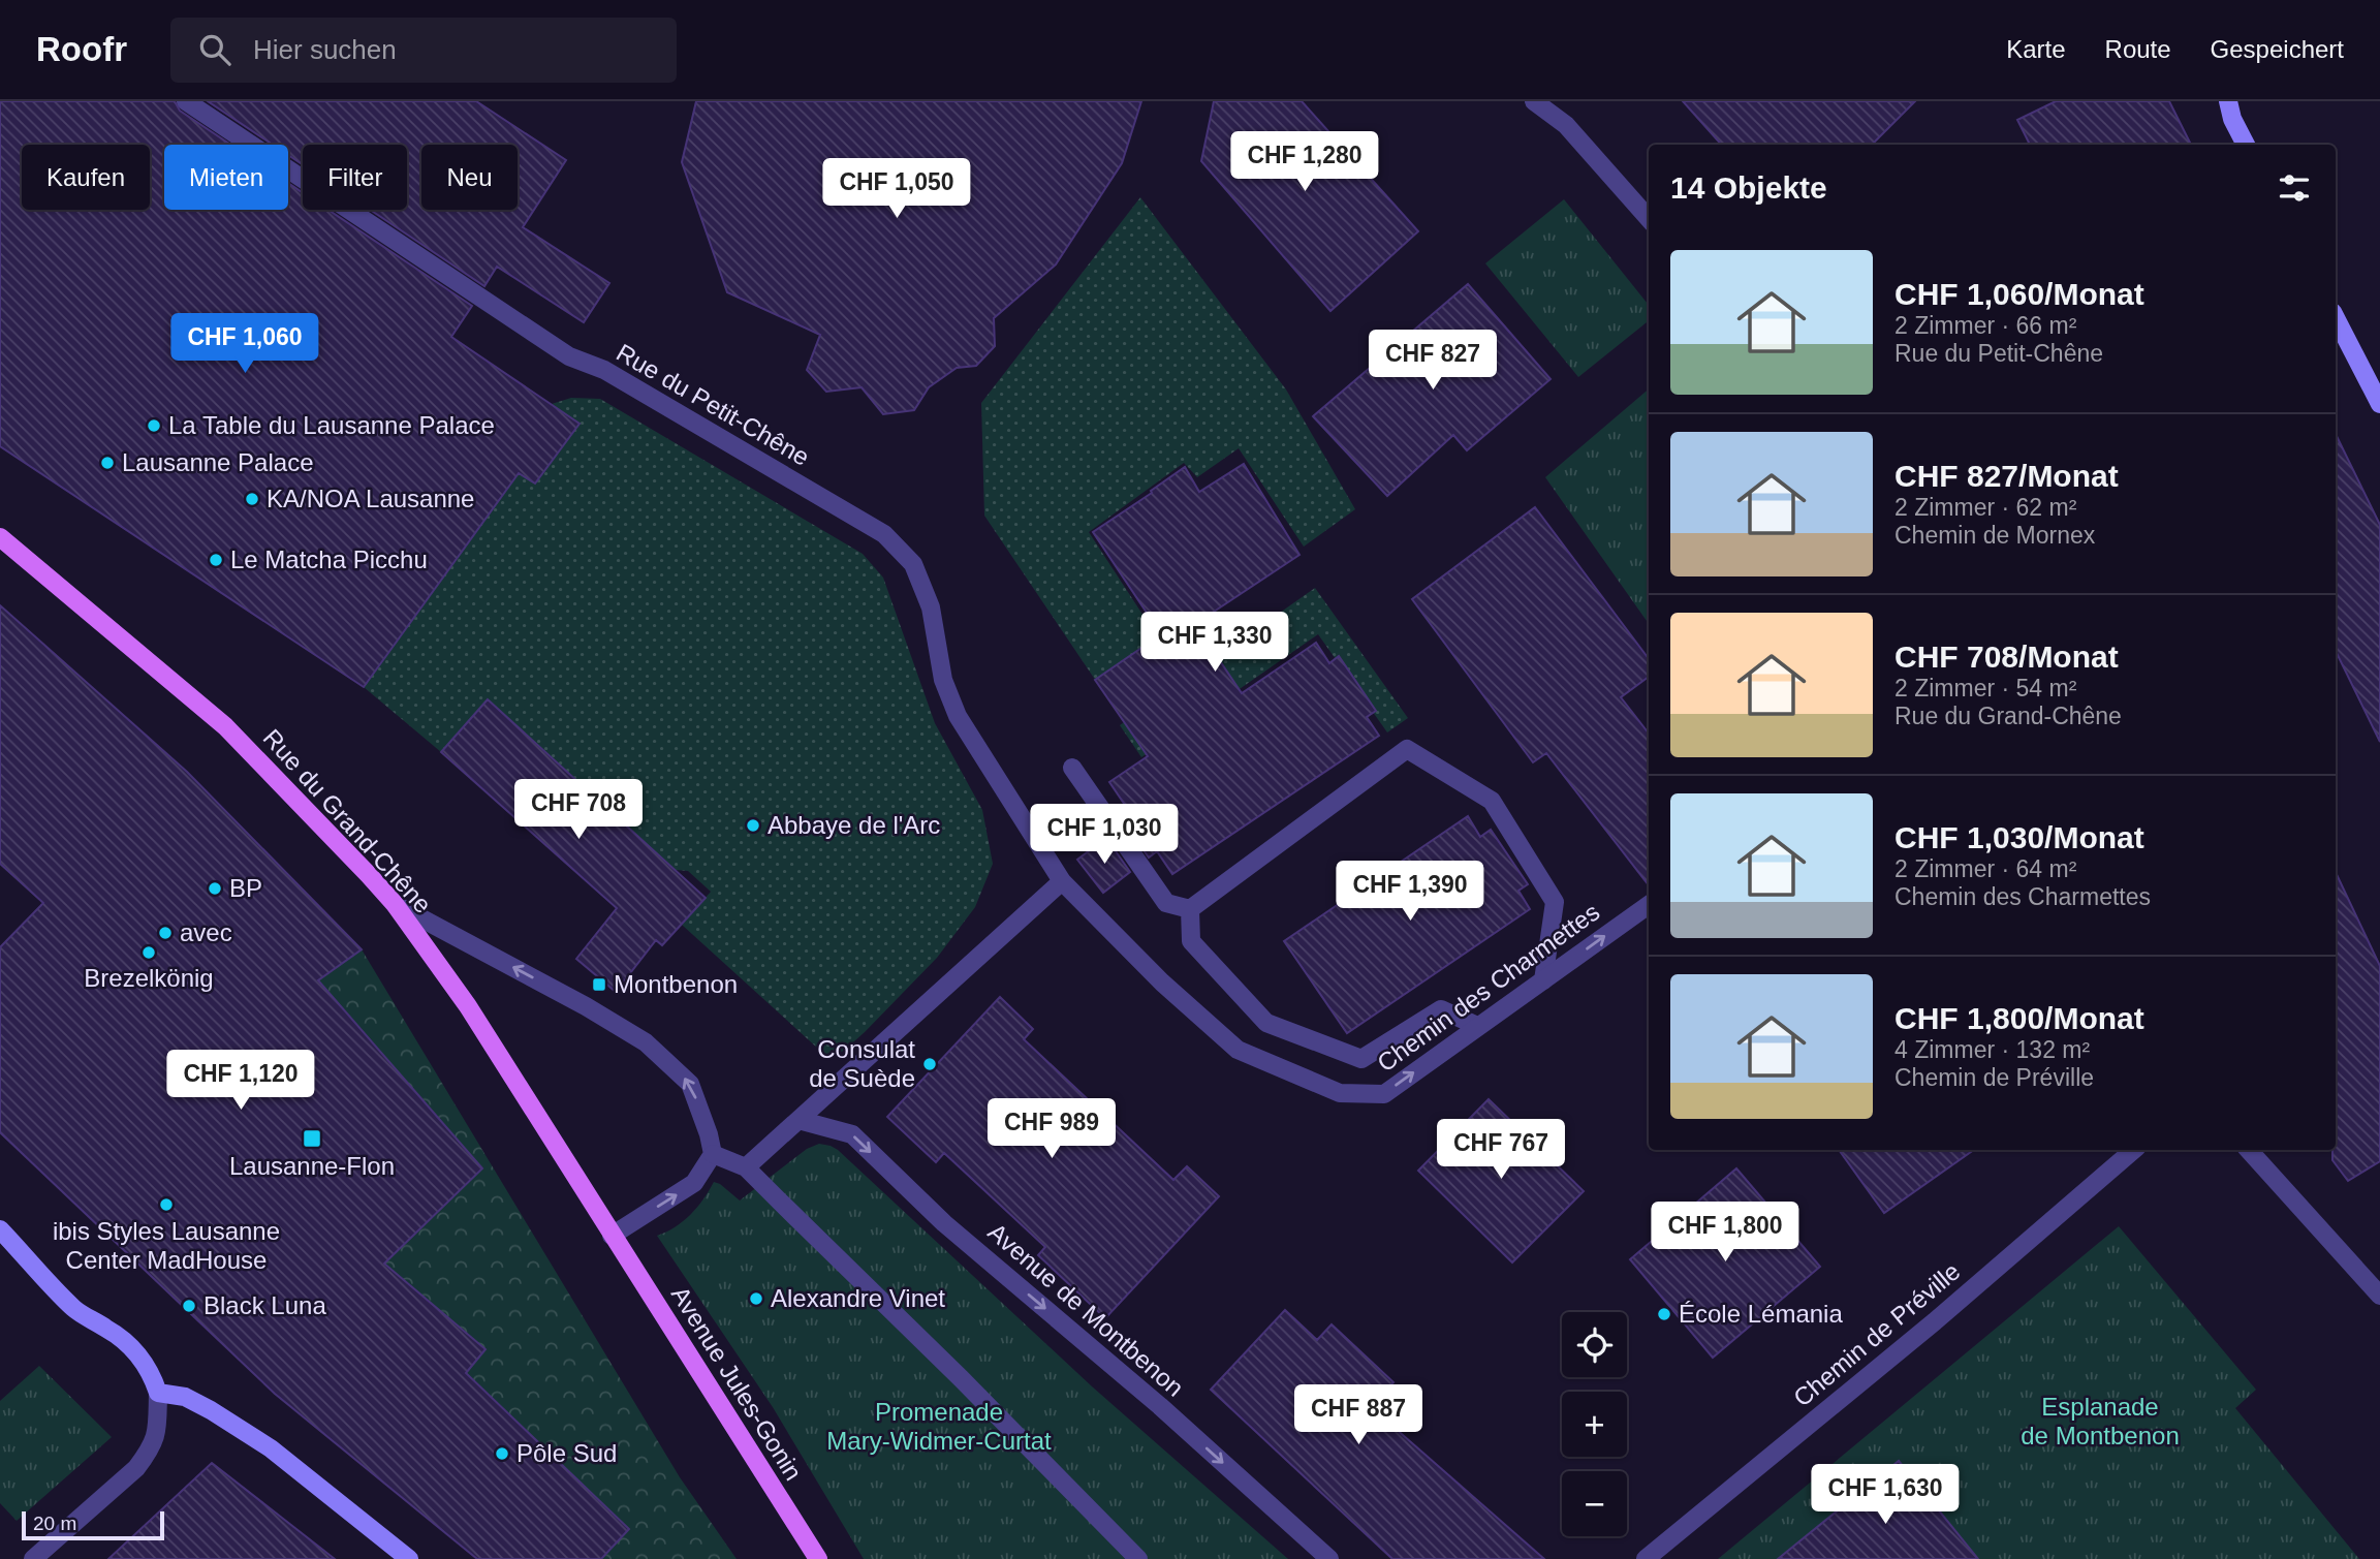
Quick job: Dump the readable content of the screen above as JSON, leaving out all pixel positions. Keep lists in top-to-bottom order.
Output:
{
  "streets": {
    "main road": ["Rue du Grand-Chêne", "Avenue Jules-Gonin"],
    "street": [
      "Rue du Petit-Chêne",
      "Chemin des Charmettes",
      "Avenue de Montbenon",
      "Chemin de Préville"
    ]
  },
  "crossings": [
    ["Rue du Petit-Chêne", "Chemin des Charmettes"],
    ["Rue du Grand-Chêne", "Avenue Jules-Gonin"]
  ],
  "one_way": ["Chemin des Charmettes"],
  "parks": ["Esplanade de Montbenon", "Promenade Mary-Widmer-Curtat"],
  "places": {
    "other": [
      "La Table du Lausanne Palace",
      "Lausanne Palace",
      "KA/NOA Lausanne",
      "Le Matcha Picchu",
      "Abbaye de l'Arc",
      "BP",
      "avec",
      "Brezelkönig",
      "Consulat de Suède",
      "ibis Styles Lausanne Center MadHouse",
      "Alexandre Vinet",
      "Black Luna",
      "École Lémania",
      "Pôle Sud"
    ],
    "transit": ["Montbenon", "Lausanne-Flon"]
  },
  "scale_bar": "20 m",
  "page": {
    "header": "Roofr",
    "search": "Hier suchen",
    "nav": ["Karte", "Route", "Gespeichert"],
    "price": [
      "CHF 1,280",
      "CHF 1,050",
      "CHF 1,060",
      "CHF 827",
      "CHF 1,330",
      "CHF 708",
      "CHF 1,030",
      "CHF 1,390",
      "CHF 1,120",
      "CHF 989",
      "CHF 767",
      "CHF 1,800",
      "CHF 887",
      "CHF 1,630"
    ],
    "chip": [
      "Kaufen",
      "Mieten",
      "Filter",
      "Neu"
    ],
    "heading": "14 Objekte",
    "list": [
      {
        "name": "CHF 1,060/Monat",
        "note": "2 Zimmer · 66 m² · Rue du Petit-Chêne"
      },
      {
        "name": "CHF 827/Monat",
        "note": "2 Zimmer · 62 m² · Chemin de Mornex"
      },
      {
        "name": "CHF 708/Monat",
        "note": "2 Zimmer · 54 m² · Rue du Grand-Chêne"
      },
      {
        "name": "CHF 1,030/Monat",
        "note": "2 Zimmer · 64 m² · Chemin des Charmettes"
      },
      {
        "name": "CHF 1,800/Monat",
        "note": "4 Zimmer · 132 m² · Chemin de Préville"
      }
    ],
    "map_buttons": ["+", "−"],
    "scale": "20 m"
  }
}
